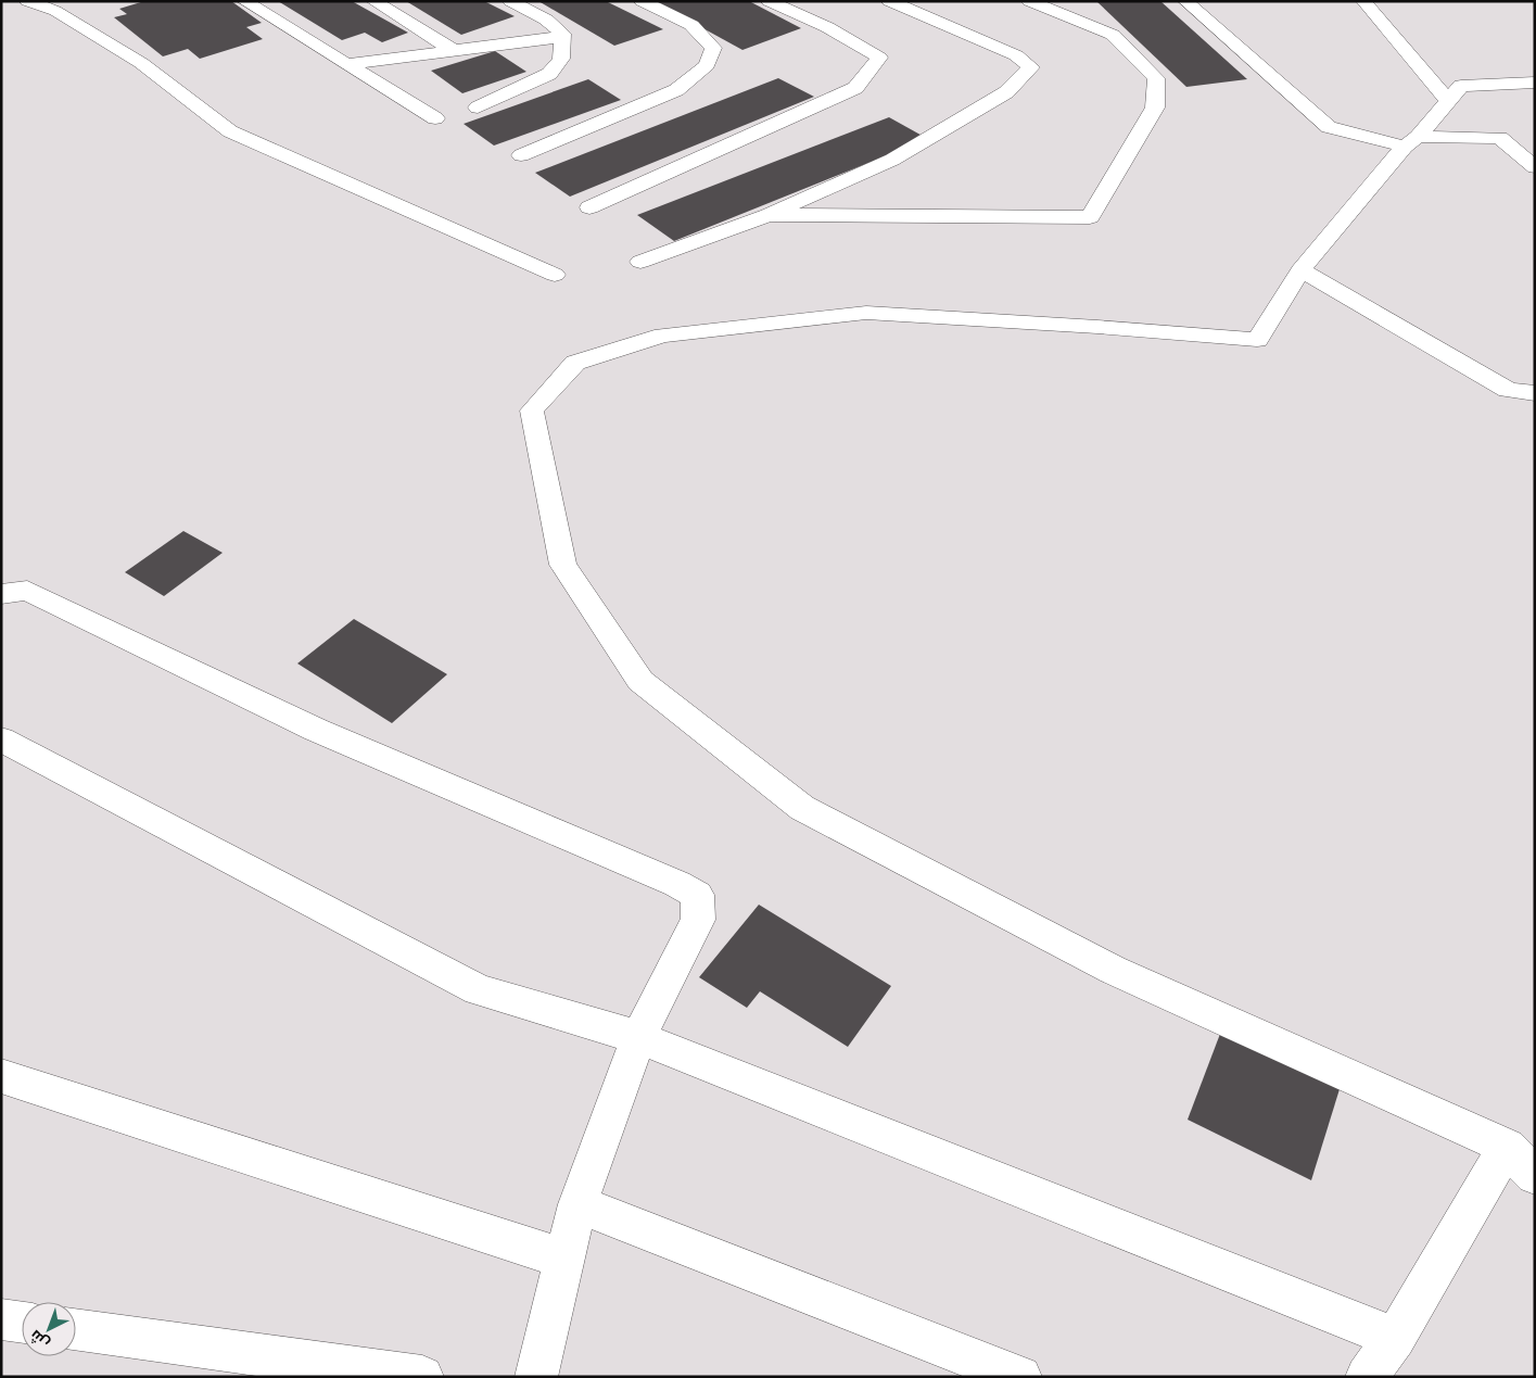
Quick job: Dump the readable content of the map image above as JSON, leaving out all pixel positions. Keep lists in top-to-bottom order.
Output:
{
  "north": "bottom left"
}
